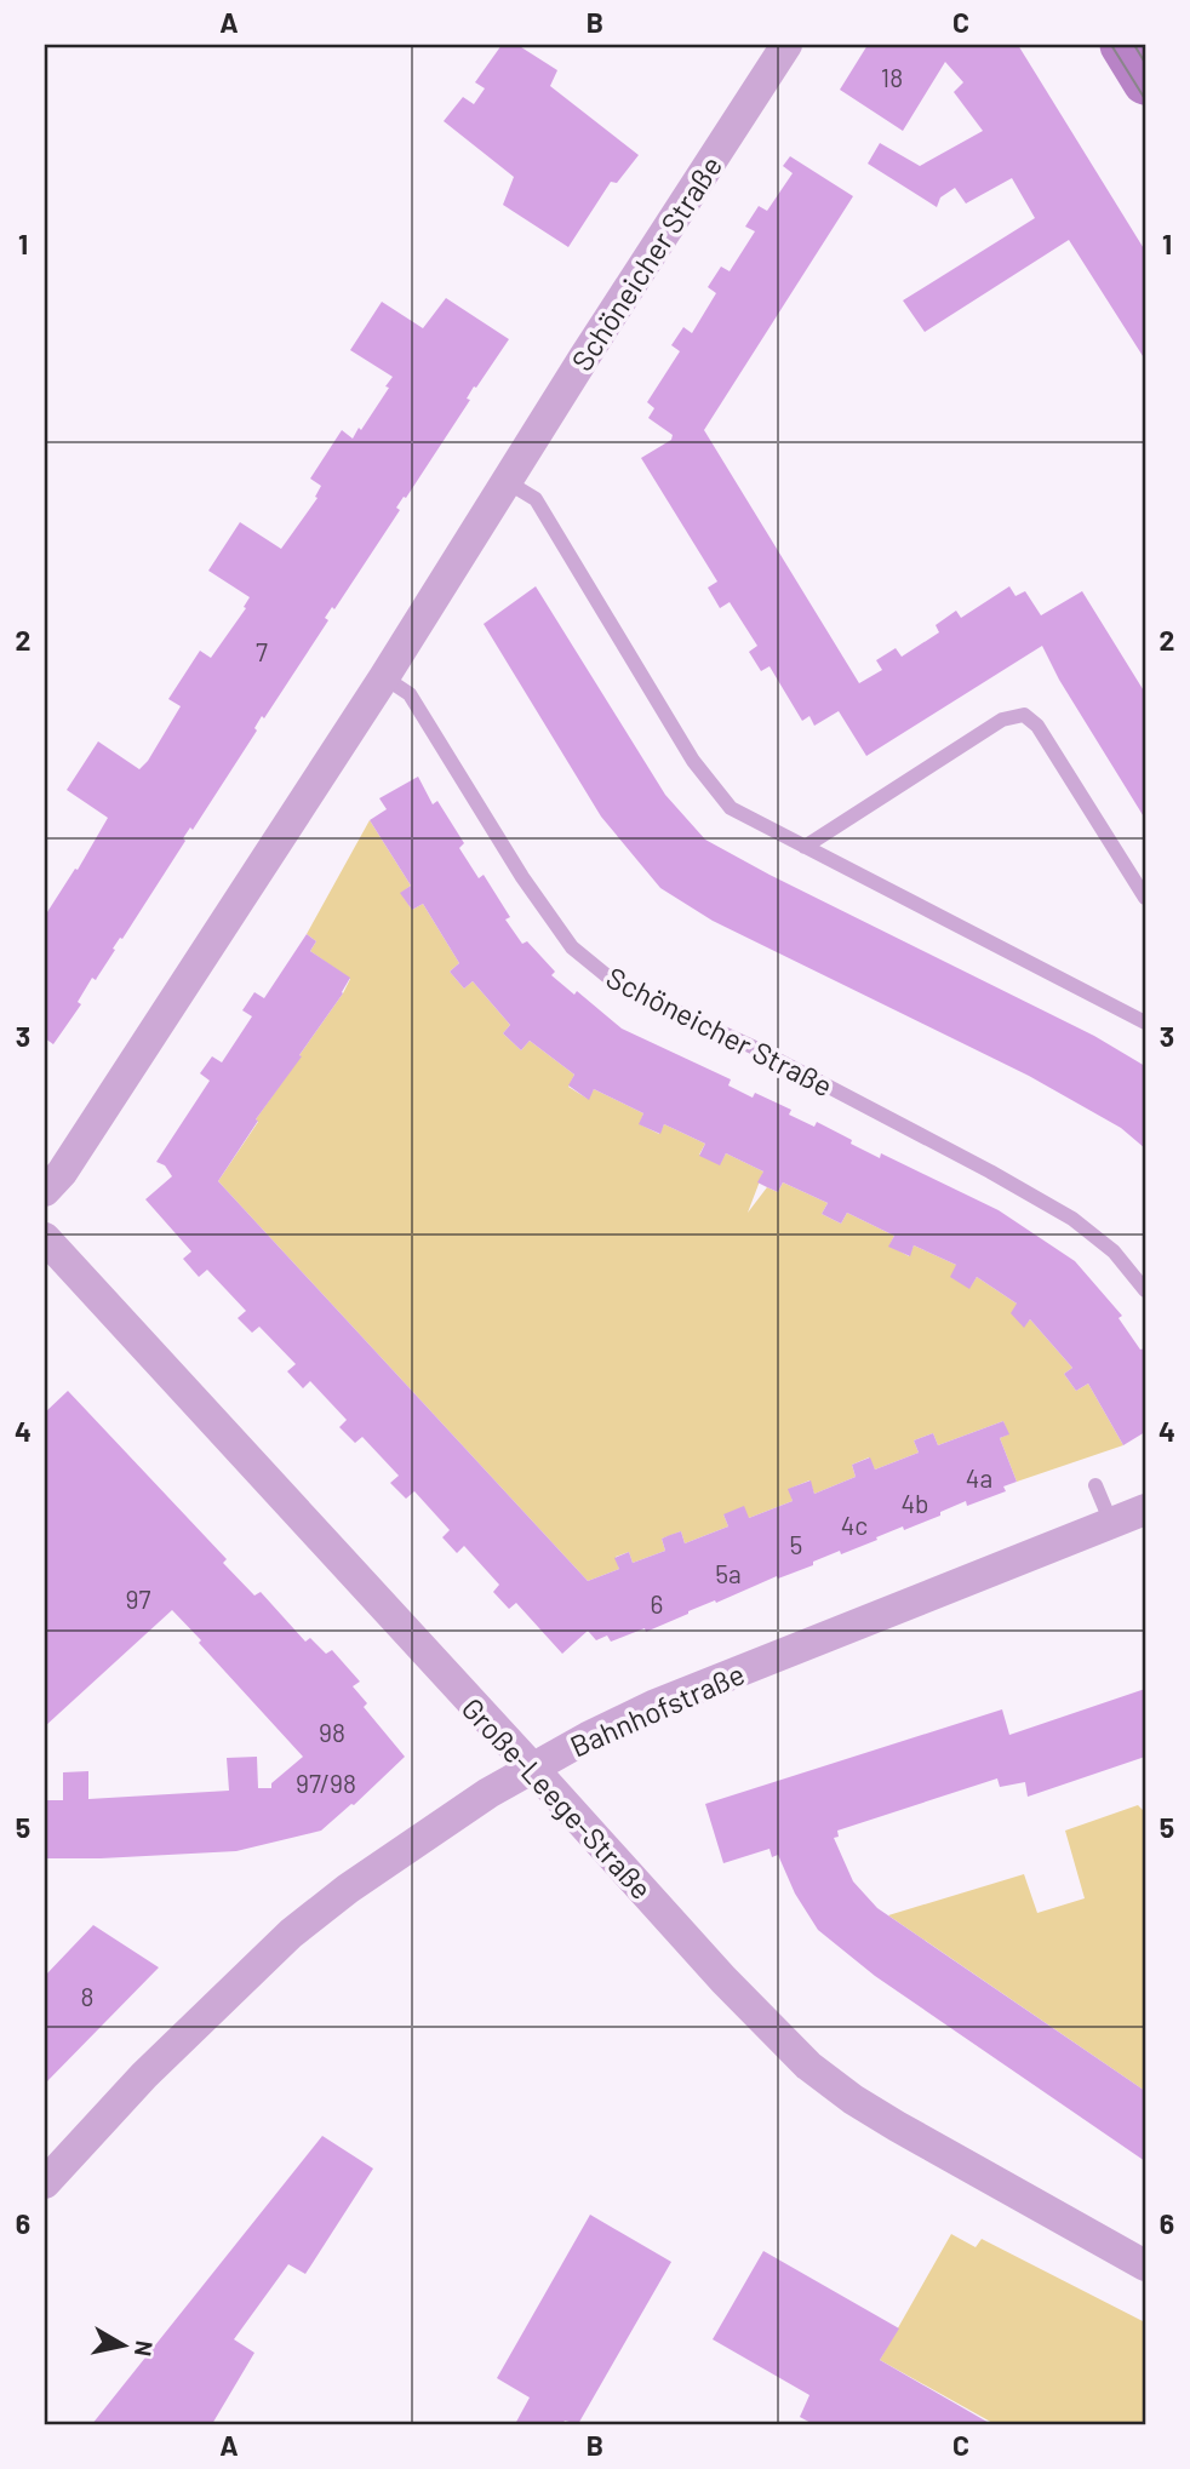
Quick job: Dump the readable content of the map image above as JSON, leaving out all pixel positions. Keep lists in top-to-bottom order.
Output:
{
  "streets": {
    "street": ["Schöneicher Straße", "Bahnhofstraße", "Große-Leege-Straße"]
  },
  "crossings": [
    ["Bahnhofstraße", "Große-Leege-Straße"]
  ],
  "house_numbers": [
    "18",
    "7",
    "4a",
    "4b",
    "4c",
    "5",
    "5a",
    "97",
    "6",
    "98",
    "97/98",
    "8"
  ],
  "north": "right",
  "grid": {
    "columns": ["A", "B", "C"],
    "rows": [
      "1",
      "2",
      "3",
      "4",
      "5",
      "6"
    ]
  }
}
